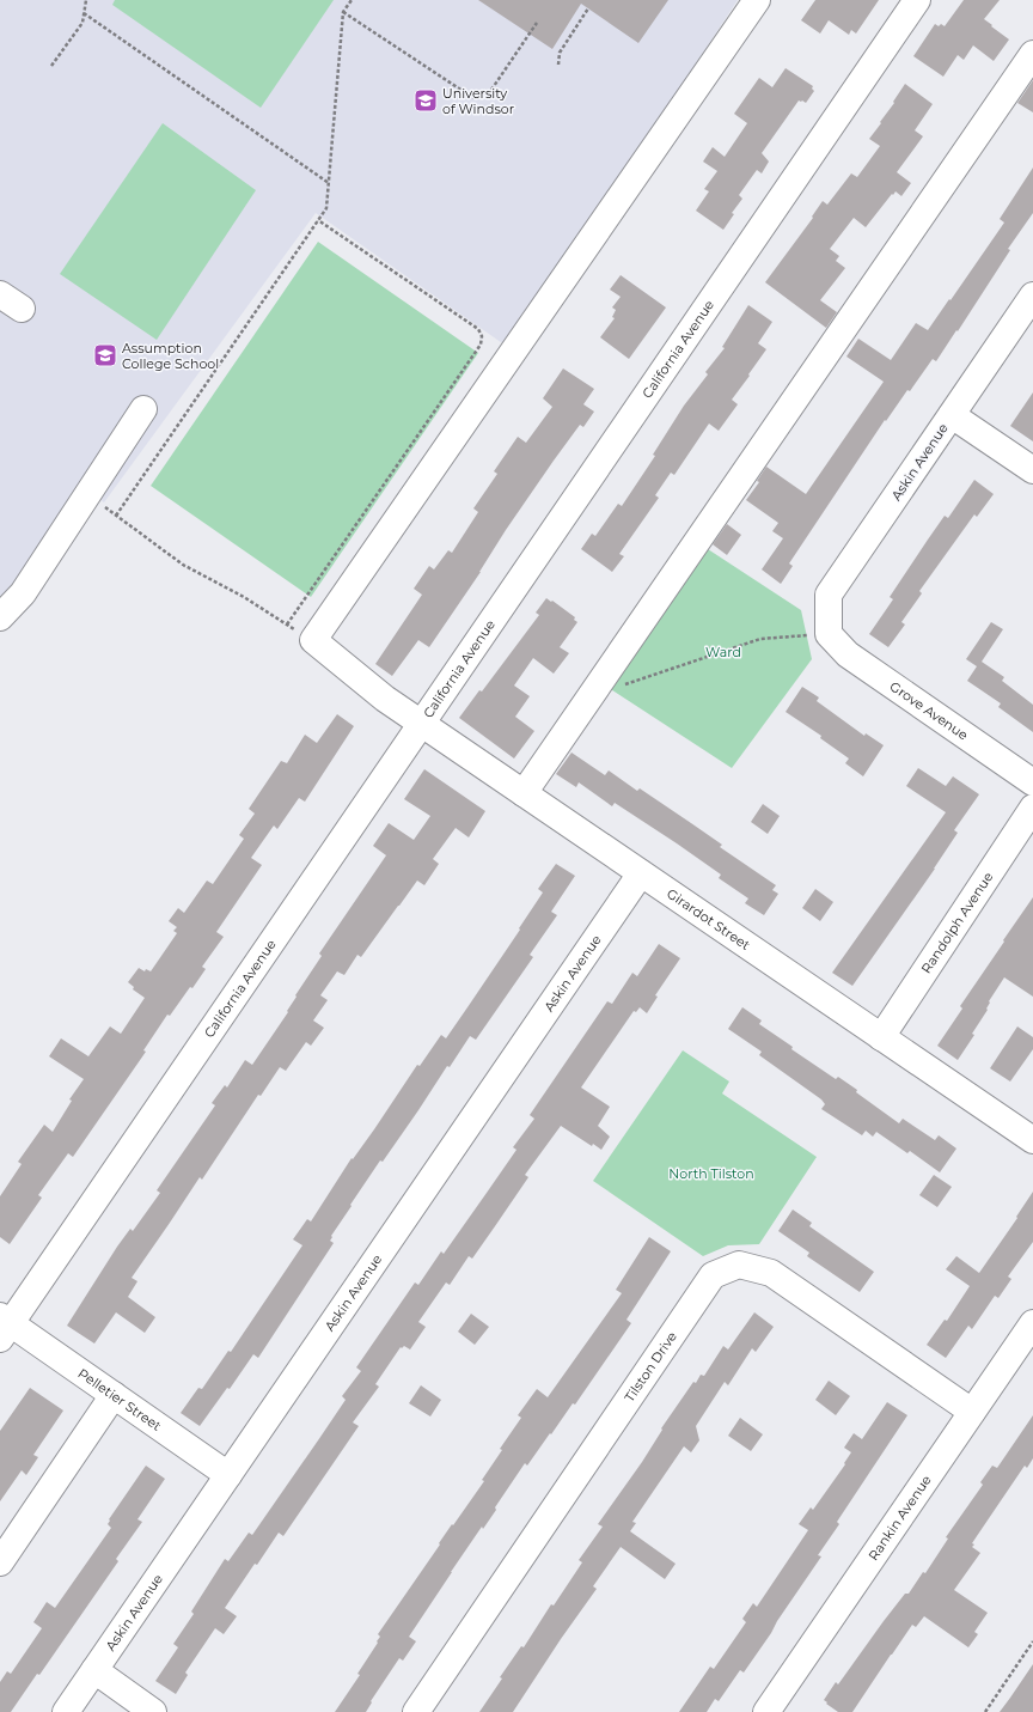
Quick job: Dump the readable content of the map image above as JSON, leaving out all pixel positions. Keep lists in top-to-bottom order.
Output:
{
  "streets": {
    "street": [
      "California Avenue",
      "Askin Avenue",
      "Grove Avenue",
      "Girardot Street",
      "Randolph Avenue",
      "Tilston Drive",
      "Pelletier Street",
      "Rankin Avenue"
    ]
  },
  "crossings": [
    ["California Avenue", "Girardot Street"],
    ["California Avenue", "Pelletier Street"],
    ["Askin Avenue", "Grove Avenue"],
    ["Askin Avenue", "Girardot Street"],
    ["Askin Avenue", "Pelletier Street"],
    ["Girardot Street", "Randolph Avenue"],
    ["Tilston Drive", "Rankin Avenue"]
  ],
  "parks": ["Ward", "North Tilston"],
  "places": {
    "school or university": ["University of Windsor", "Assumption College School"]
  }
}
